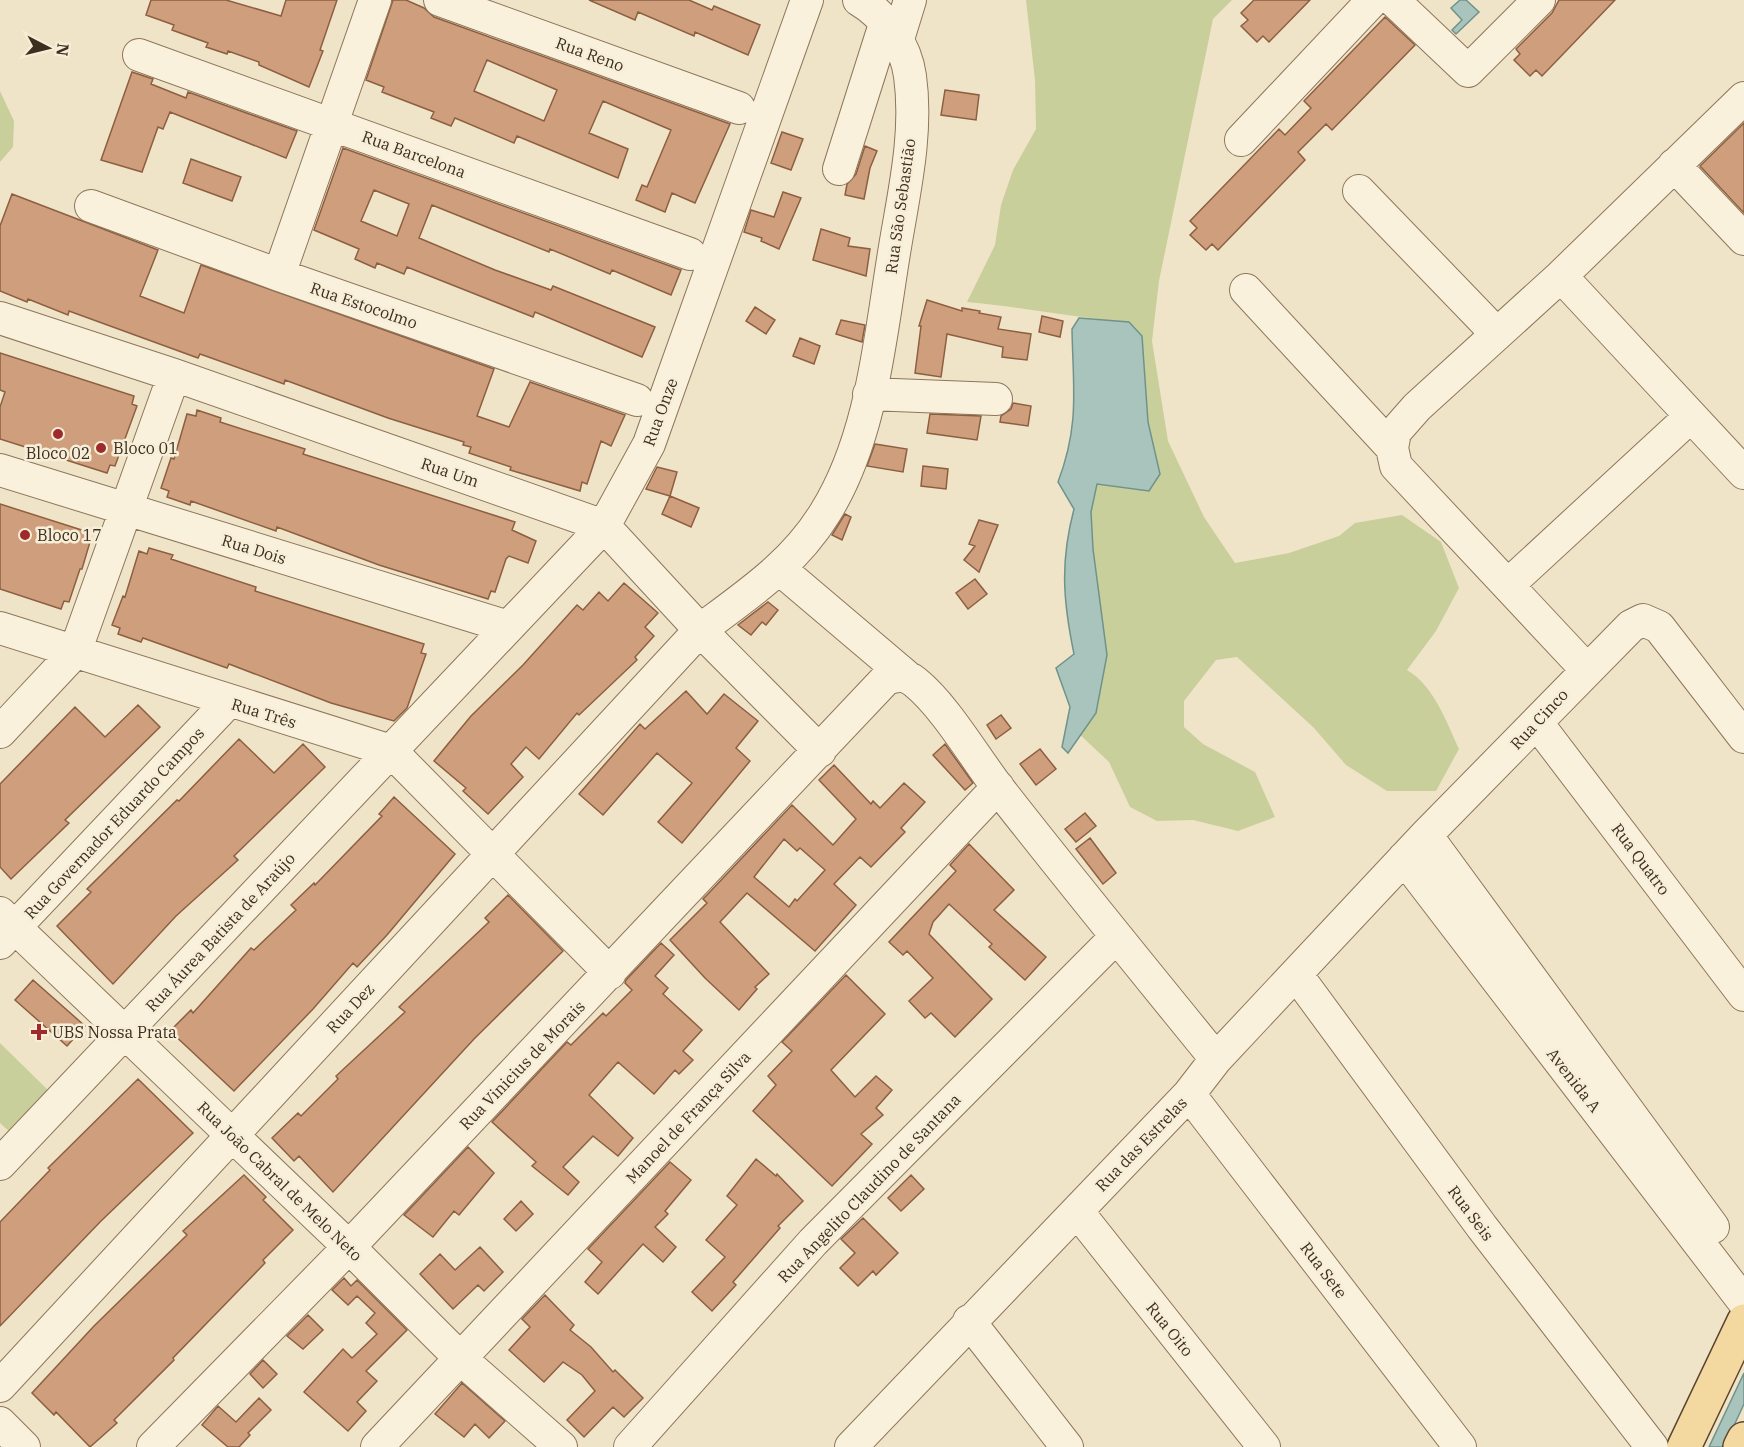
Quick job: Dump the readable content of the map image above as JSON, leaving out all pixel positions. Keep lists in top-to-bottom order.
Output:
{
  "streets": {
    "street": [
      "Rua Reno",
      "Rua Barcelona",
      "Rua São Sebastião",
      "Rua Estocolmo",
      "Rua Onze",
      "Rua Um",
      "Rua Dois",
      "Rua Três",
      "Rua Cinco",
      "Rua Governador Eduardo Campos",
      "Rua Quatro",
      "Rua Áurea Batista de Araújo",
      "Rua Dez",
      "Rua Vinicius de Morais",
      "Avenida A",
      "Manoel de França Silva",
      "Rua das Estrelas",
      "Rua João Cabral de Melo Neto",
      "Rua Angelito Claudino de Santana",
      "Rua Seis",
      "Rua Sete",
      "Rua Oito"
    ]
  },
  "crossings": [
    ["Rua São Sebastião", "Rua Um"],
    ["Rua São Sebastião", "Rua Dez"],
    ["Rua Onze", "Rua Um"],
    ["Rua Onze", "Rua Dois"],
    ["Rua Onze", "Rua Três"],
    ["Rua Onze", "Rua Áurea Batista de Araújo"],
    ["Rua Um", "Rua Dez"],
    ["Rua Um", "Rua Vinicius de Morais"],
    ["Rua Três", "Rua Governador Eduardo Campos"],
    ["Rua Três", "Rua Áurea Batista de Araújo"],
    ["Rua Três", "Rua Dez"],
    ["Rua Três", "Rua Vinicius de Morais"],
    ["Rua Cinco", "Rua Quatro"],
    ["Rua Cinco", "Avenida A"],
    ["Rua Cinco", "Rua das Estrelas"],
    ["Rua Governador Eduardo Campos", "Rua João Cabral de Melo Neto"],
    ["Rua Áurea Batista de Araújo", "Rua João Cabral de Melo Neto"],
    ["Rua Dez", "Rua João Cabral de Melo Neto"],
    ["Rua Vinicius de Morais", "Rua João Cabral de Melo Neto"],
    ["Avenida A", "Rua das Estrelas"],
    ["Manoel de França Silva", "Rua João Cabral de Melo Neto"],
    ["Rua das Estrelas", "Rua Seis"],
    ["Rua das Estrelas", "Rua Sete"],
    ["Rua das Estrelas", "Rua Oito"]
  ],
  "places": {
    "other": ["Bloco 02", "Bloco 01", "Bloco 17"],
    "health": ["UBS Nossa Prata"]
  },
  "north": "right"
}
